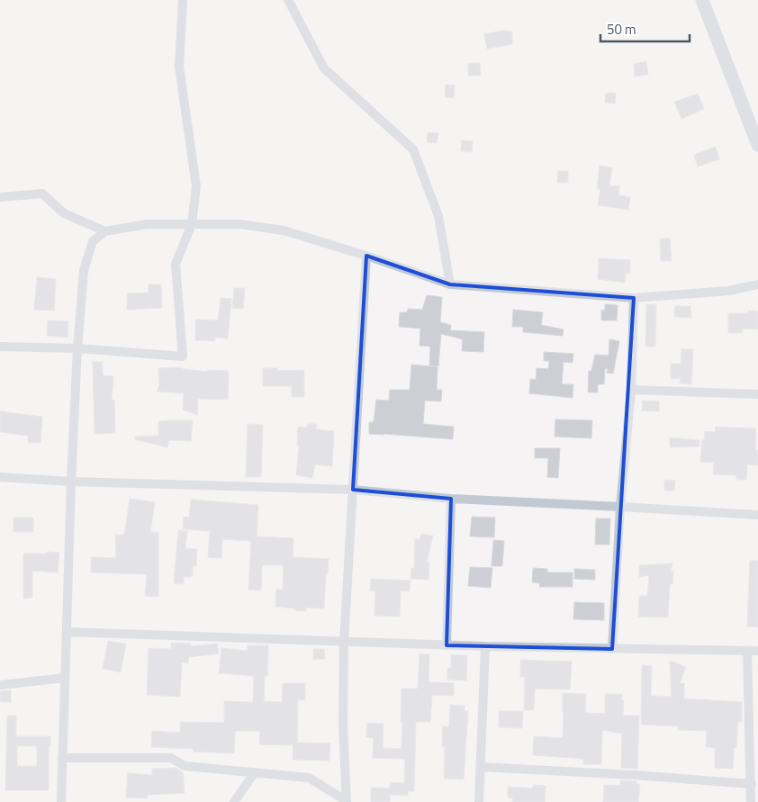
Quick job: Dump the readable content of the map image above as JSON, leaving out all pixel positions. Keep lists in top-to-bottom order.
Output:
{
  "scale_bar": "50 m"
}
